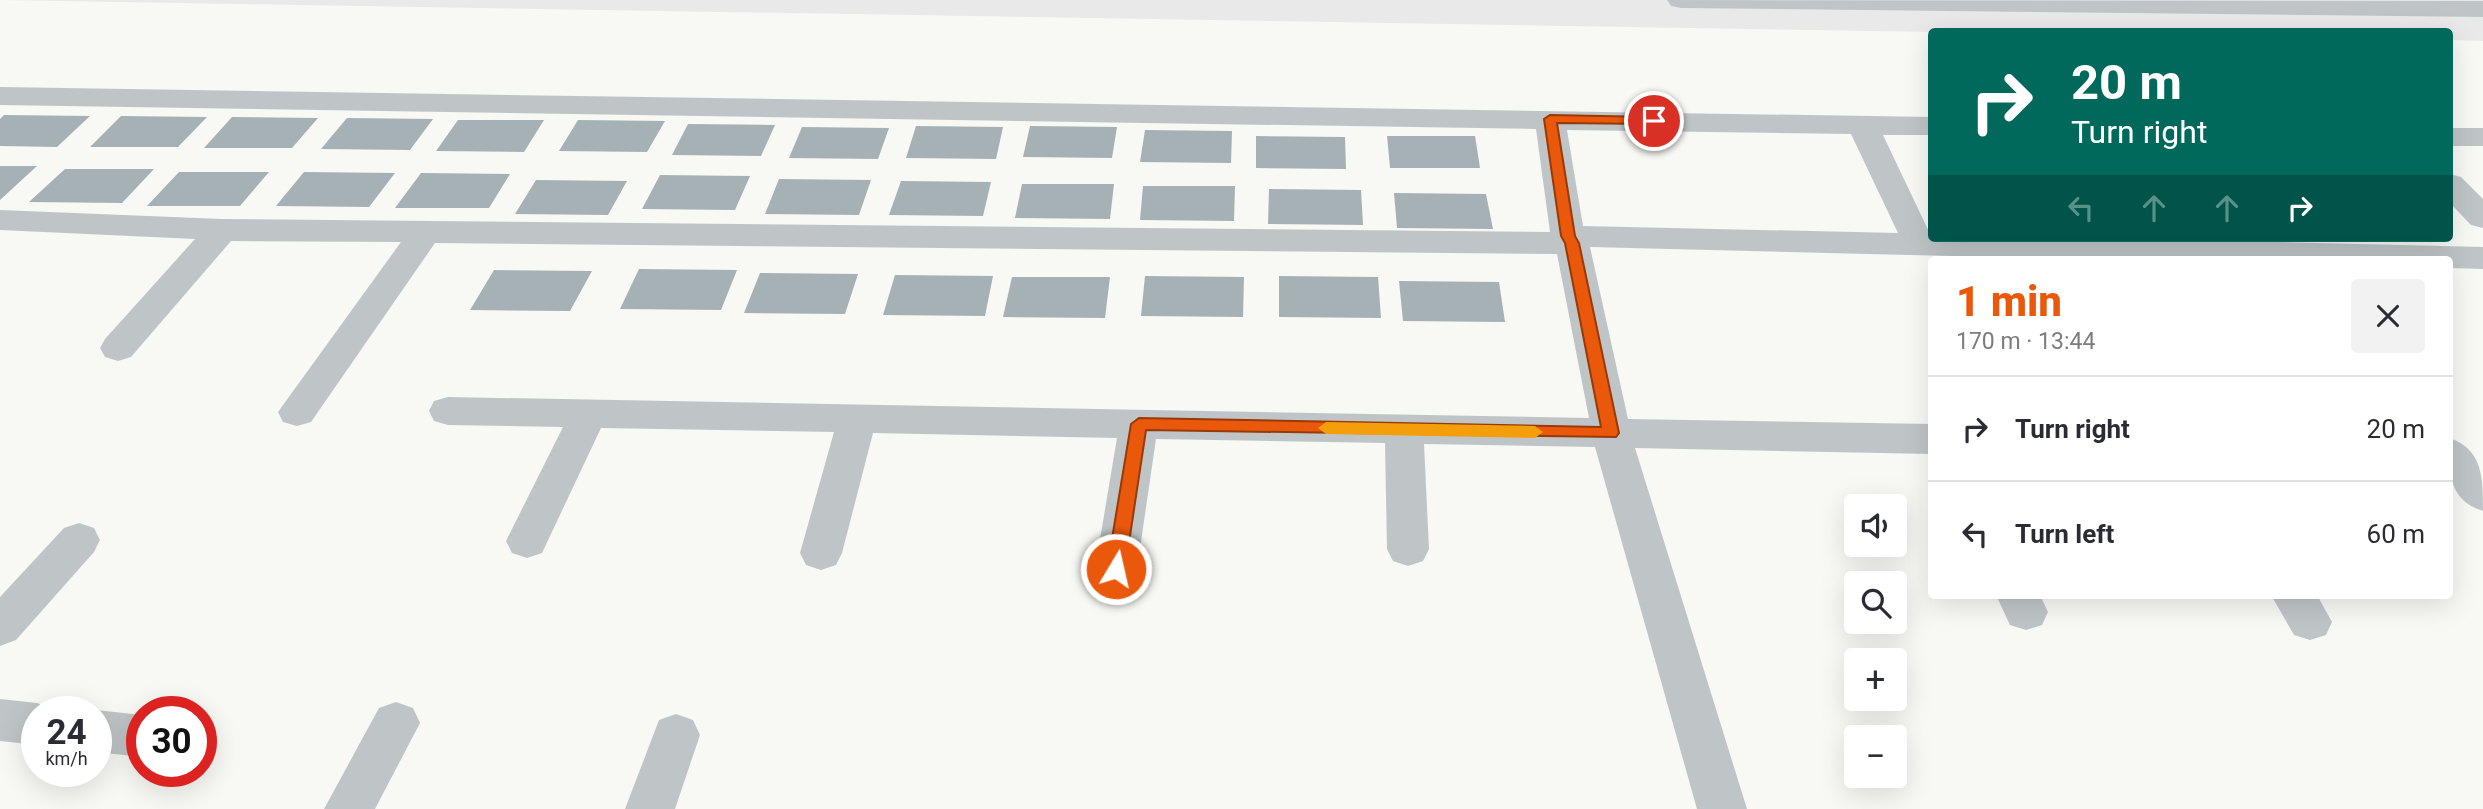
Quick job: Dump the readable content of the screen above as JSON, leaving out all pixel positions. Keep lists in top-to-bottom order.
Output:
{
  "page": {
    "turn": ["20 m", "Turn right"],
    "heading": ["1 min", "170 m · 13:44"],
    "list": [
      {
        "name": "Turn right",
        "value": "20 m"
      },
      {
        "name": "Turn left",
        "value": "60 m"
      }
    ],
    "map_buttons": ["+", "−"],
    "speed": "24 km/h",
    "limit": "30"
  }
}
